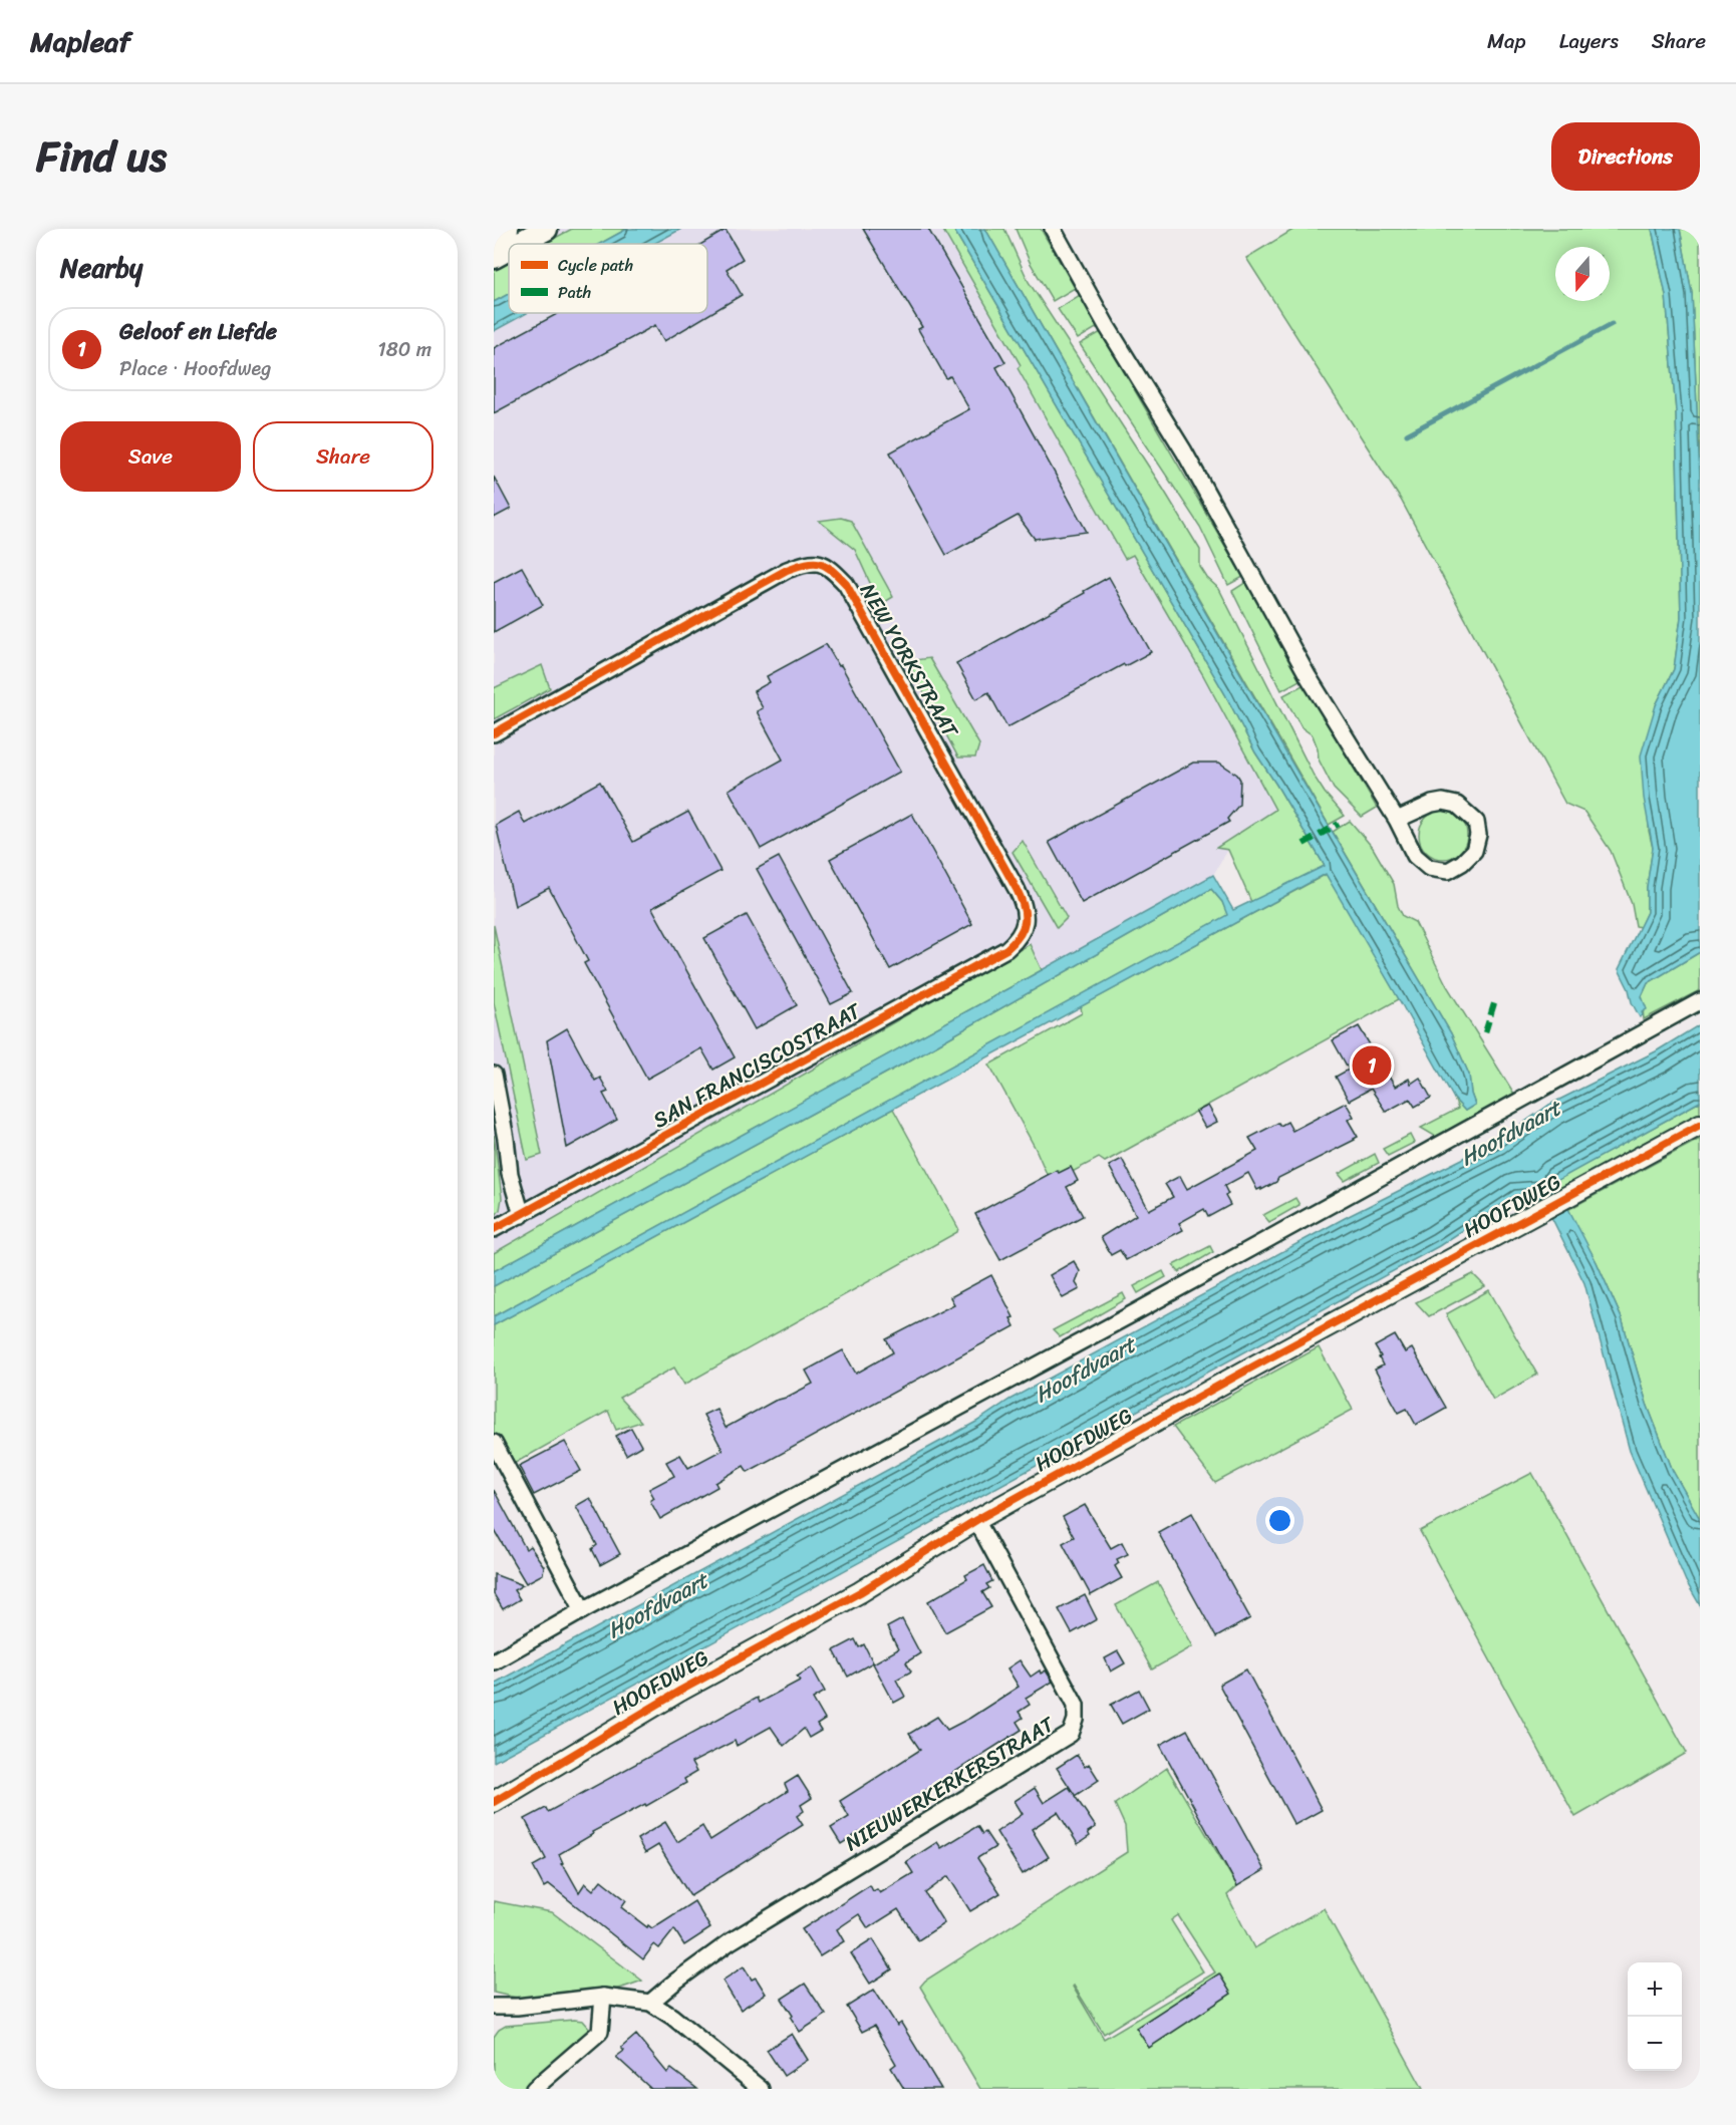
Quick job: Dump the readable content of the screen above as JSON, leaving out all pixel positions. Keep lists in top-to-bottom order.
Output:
{
  "streets": {
    "street": [
      "NEW YORKSTRAAT",
      "SAN FRANCISCOSTRAAT",
      "HOOFDWEG",
      "NIEUWERKERKERSTRAAT"
    ]
  },
  "crossings": [
    ["NEW YORKSTRAAT", "SAN FRANCISCOSTRAAT"],
    ["HOOFDWEG", "NIEUWERKERKERSTRAAT"]
  ],
  "water": ["Hoofdvaart"],
  "legend": ["Cycle path", "Path"],
  "north": "bottom",
  "page": {
    "header": "Mapleaf",
    "nav": ["Map", "Layers", "Share"],
    "title": "Find us",
    "buttons": [
      "Directions",
      ["Save", "Share"]
    ],
    "heading": "Nearby",
    "list": [
      {
        "mark": "1",
        "name": "Geloof en Liefde",
        "note": "Place · Hoofdweg",
        "value": "180 m"
      }
    ],
    "pins": "1",
    "map_buttons": ["+", "−"]
  }
}
